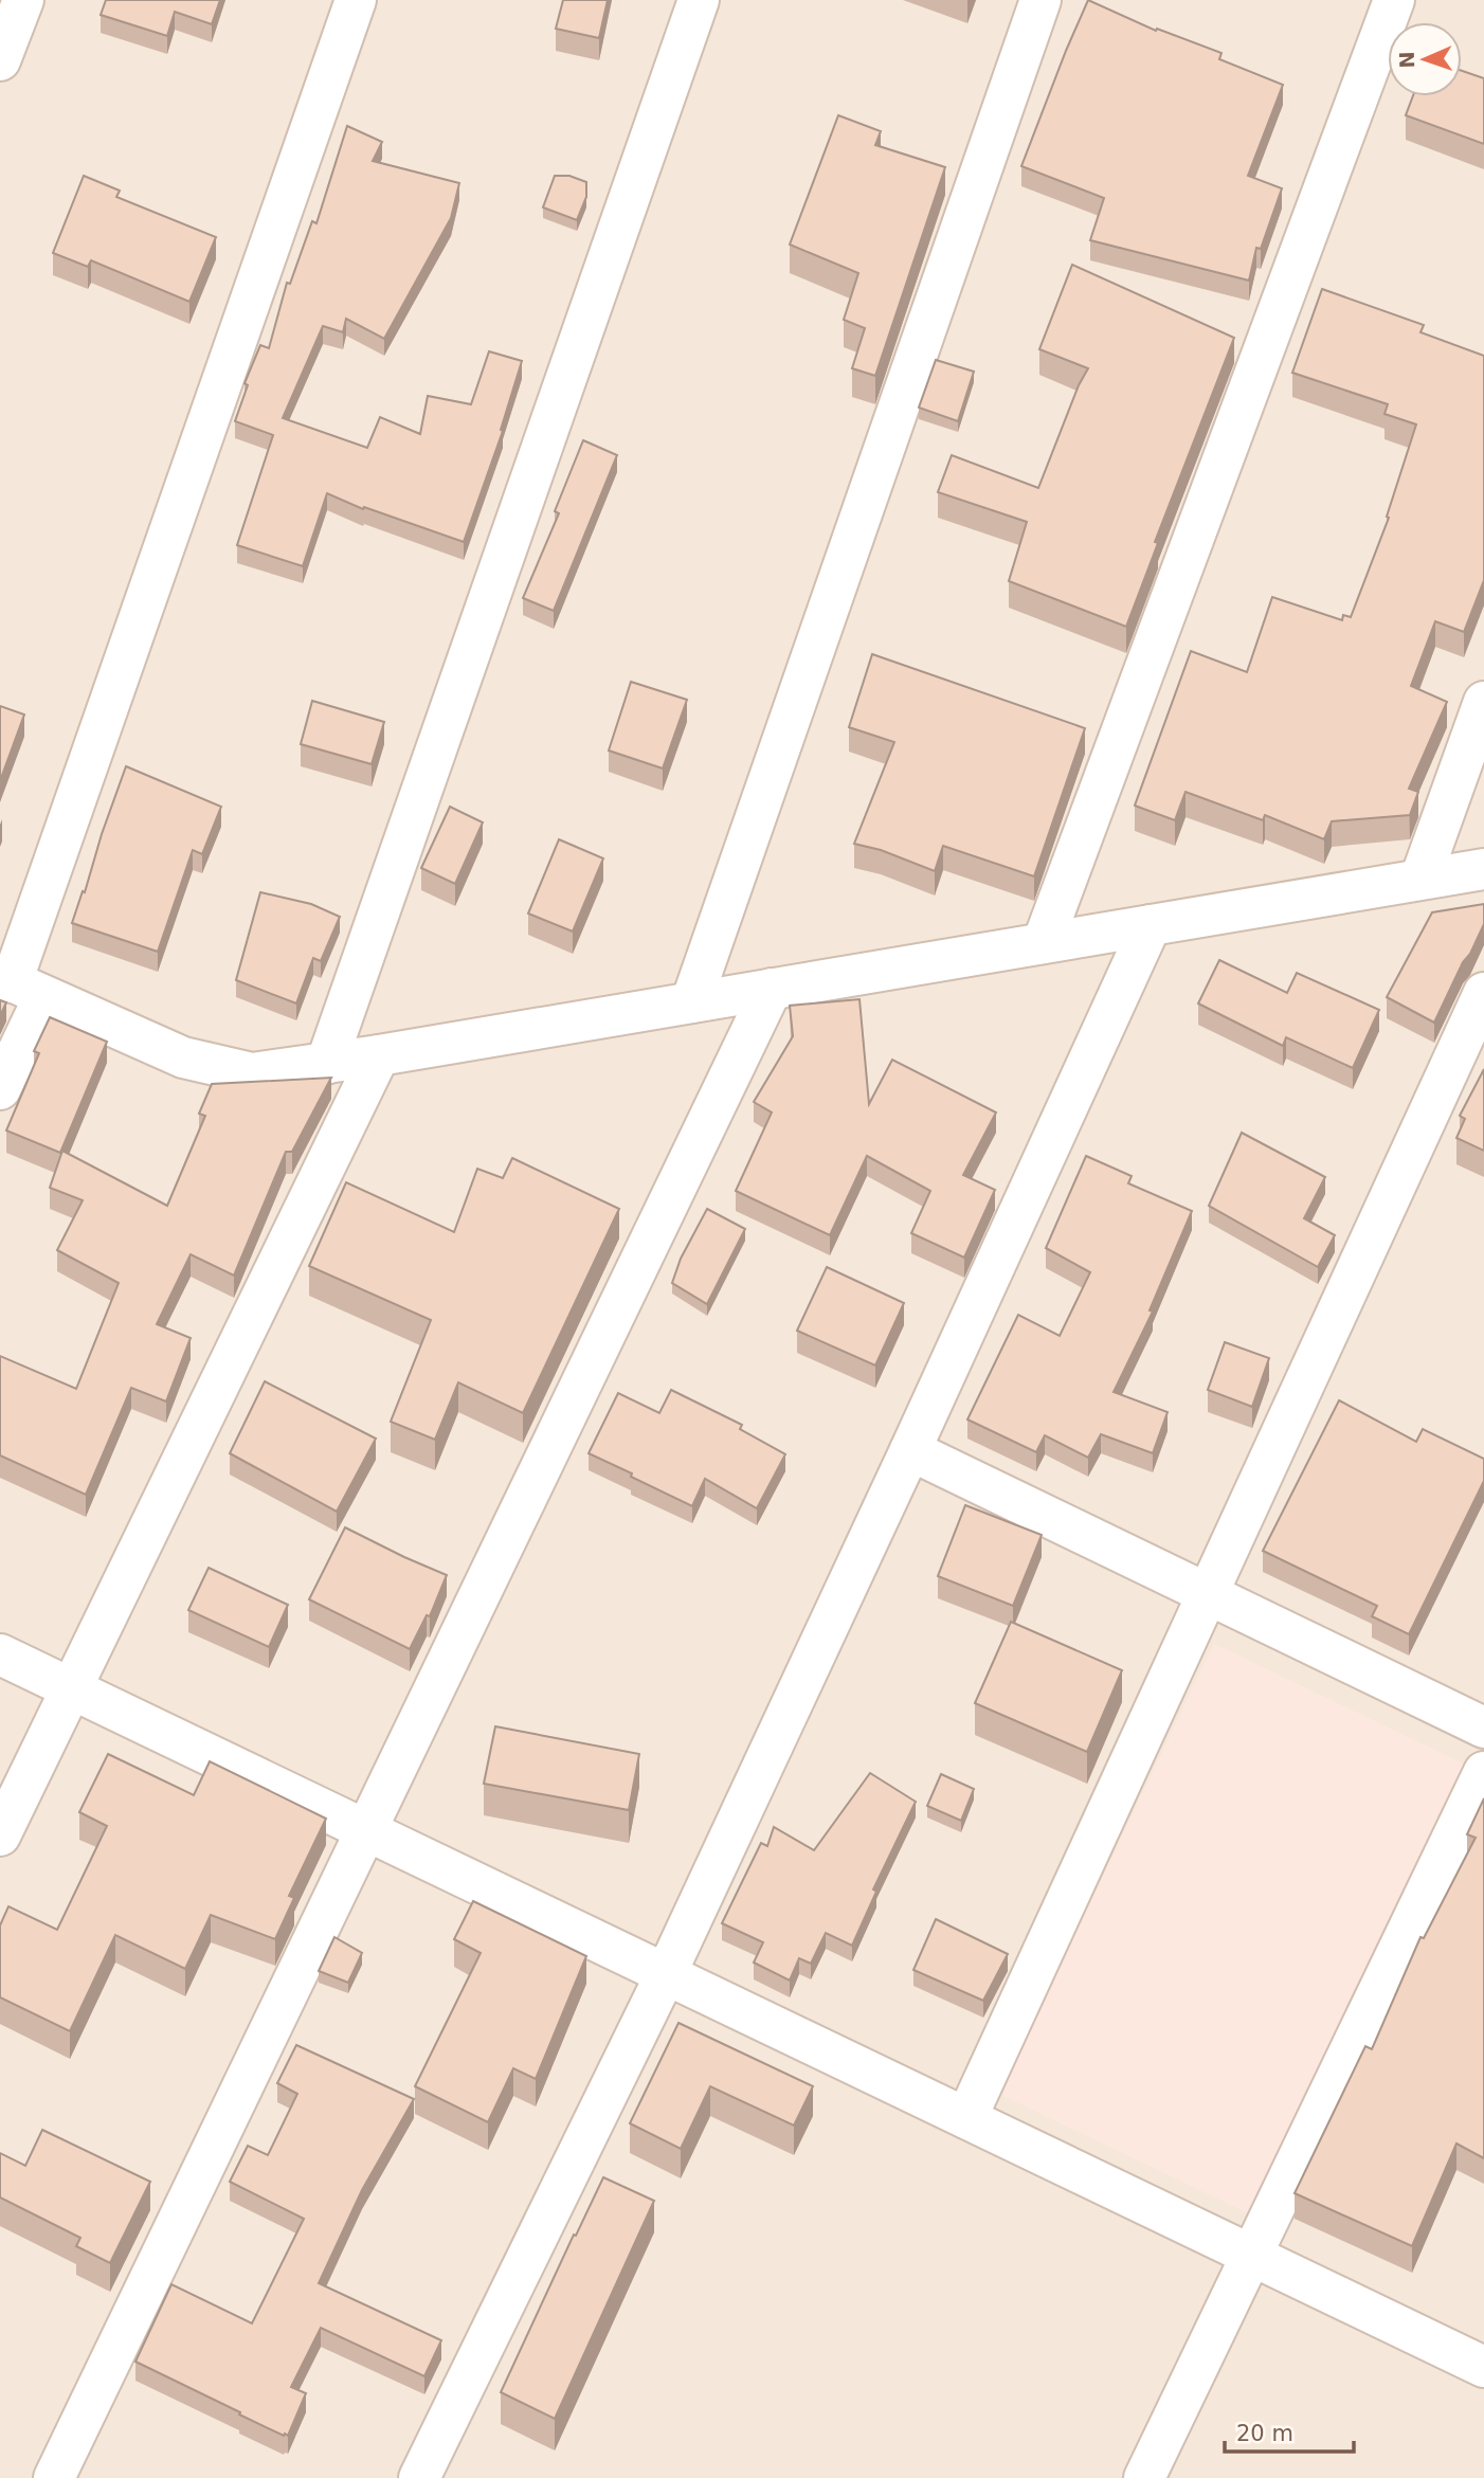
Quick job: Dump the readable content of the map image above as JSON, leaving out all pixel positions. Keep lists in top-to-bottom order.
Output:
{
  "scale_bar": "20 m",
  "north": "left"
}
